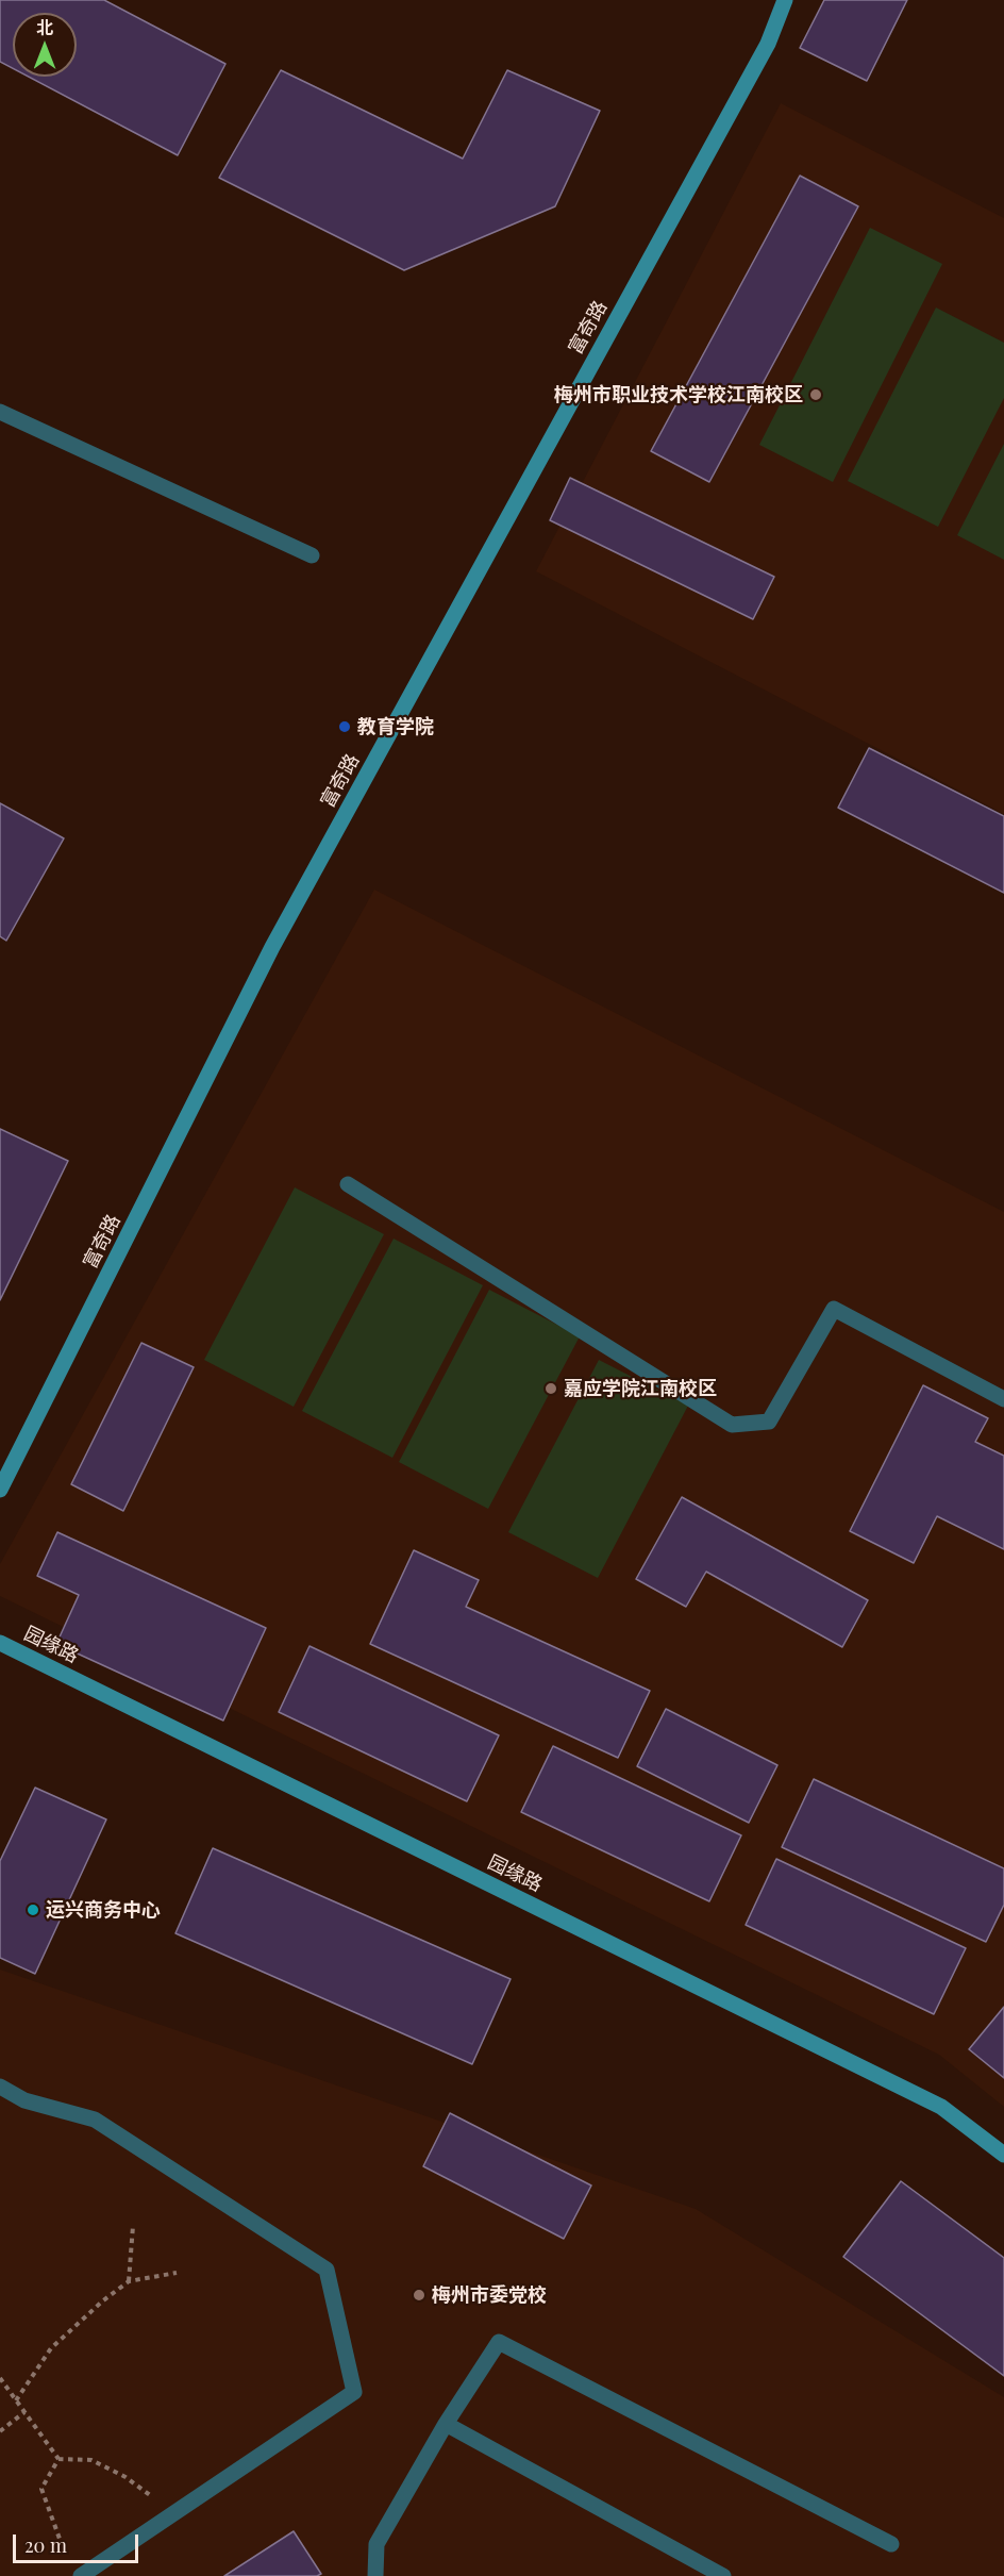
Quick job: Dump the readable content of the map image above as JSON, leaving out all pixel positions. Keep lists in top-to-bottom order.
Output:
{
  "streets": {
    "street": ["富奇路", "园缘路"]
  },
  "places": [
    "梅州市职业技术学校江南校区",
    "教育学院",
    "嘉应学院江南校区",
    "运兴商务中心",
    "梅州市委党校"
  ],
  "scale_bar": "20 m",
  "north": "top"
}
